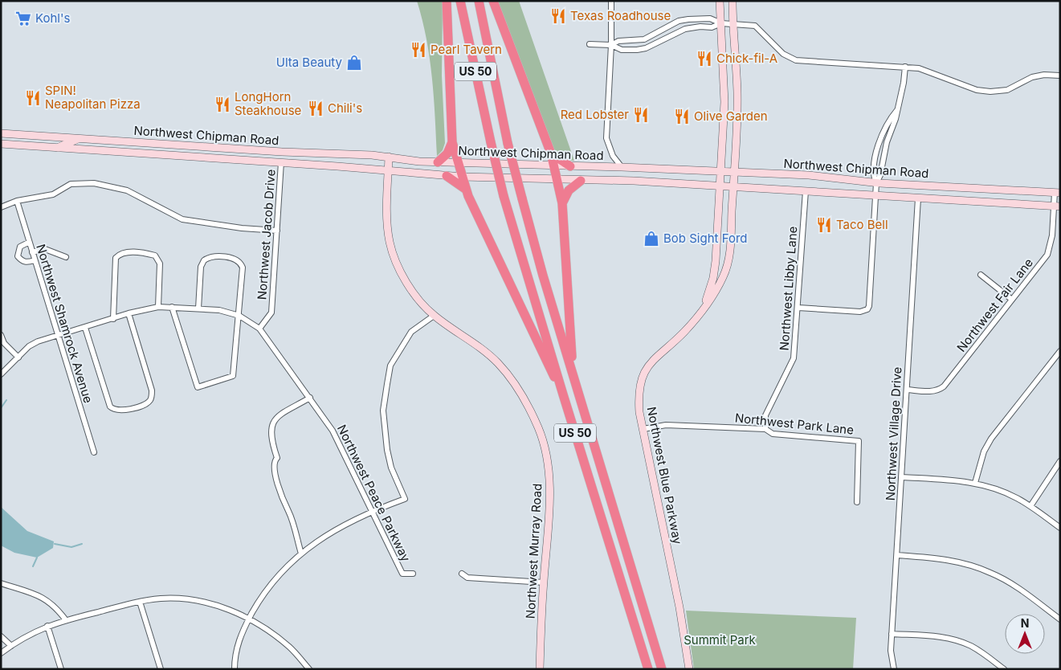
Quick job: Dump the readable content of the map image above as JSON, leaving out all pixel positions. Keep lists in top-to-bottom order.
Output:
{
  "streets": {
    "highway": ["US 50"],
    "main road": ["Northwest Chipman Road", "Northwest Blue Parkway", "Northwest Murray Road"],
    "street": [
      "Northwest Jacob Drive",
      "Northwest Libby Lane",
      "Northwest Fair Lane",
      "Northwest Shamrock Avenue",
      "Northwest Park Lane",
      "Northwest Village Drive",
      "Northwest Peace Parkway"
    ]
  },
  "crossings": [
    ["Northwest Chipman Road", "Northwest Jacob Drive"],
    ["Northwest Chipman Road", "Northwest Libby Lane"],
    ["Northwest Chipman Road", "Northwest Fair Lane"],
    ["Northwest Chipman Road", "Northwest Village Drive"],
    ["Northwest Chipman Road", "Northwest Blue Parkway"],
    ["Northwest Chipman Road", "Northwest Murray Road"],
    ["Northwest Jacob Drive", "Northwest Peace Parkway"],
    ["Northwest Libby Lane", "Northwest Park Lane"],
    ["Northwest Fair Lane", "Northwest Village Drive"],
    ["Northwest Shamrock Avenue", "Northwest Peace Parkway"],
    ["Northwest Park Lane", "Northwest Blue Parkway"]
  ],
  "parks": ["Summit Park"],
  "places": {
    "restaurant": [
      "Texas Roadhouse",
      "Pearl Tavern",
      "Chick-fil-A",
      "SPIN! Neapolitan Pizza",
      "LongHorn Steakhouse",
      "Chili's",
      "Red Lobster",
      "Olive Garden",
      "Taco Bell"
    ],
    "supermarket": ["Kohl's"],
    "shop": ["Ulta Beauty", "Bob Sight Ford"]
  },
  "north": "top"
}
